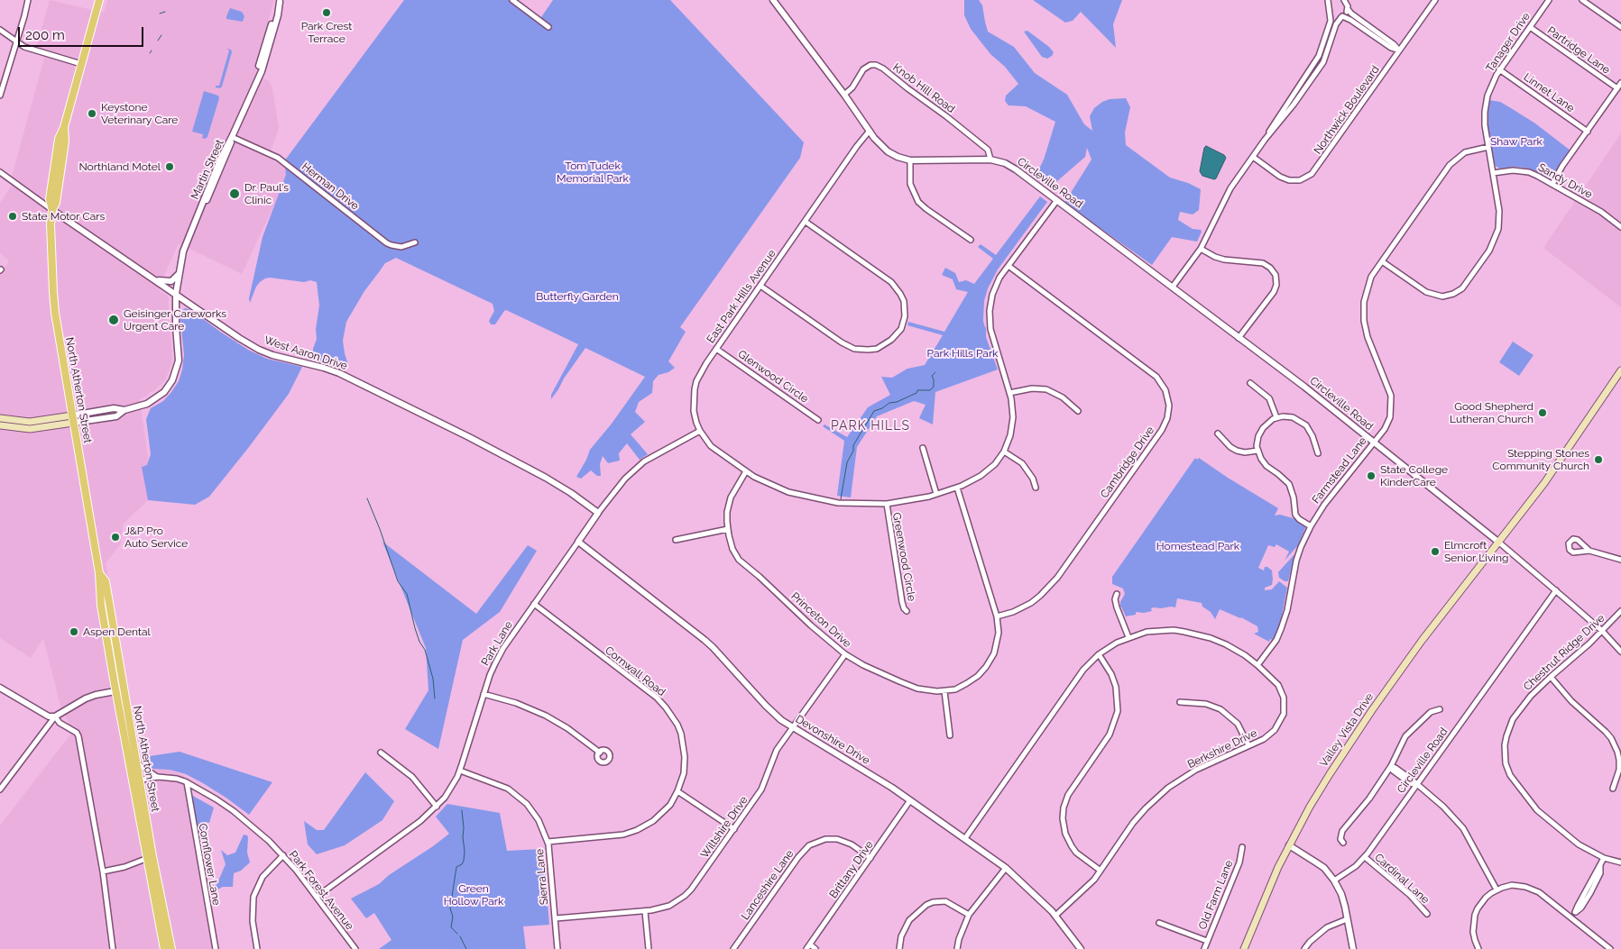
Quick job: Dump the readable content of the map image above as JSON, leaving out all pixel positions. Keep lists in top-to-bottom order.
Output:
{
  "streets": {
    "main road": ["North Atherton Street", "Valley Vista Drive"],
    "street": [
      "Tanager Drive",
      "Partridge Lane",
      "Knob Hill Road",
      "Linnet Lane",
      "Northwick Boulevard",
      "Martin Street",
      "Sandy Drive",
      "Circleville Road",
      "Herman Drive",
      "East Park Hills Avenue",
      "West Aaron Drive",
      "Glenwood Circle",
      "Cambridge Drive",
      "Farmstead Lane",
      "Greenwood Circle",
      "Princeton Drive",
      "Park Lane",
      "Chestnut Ridge Drive",
      "Cornwall Road",
      "Devonshire Drive",
      "Berkshire Drive",
      "Wiltshire Drive",
      "Cornflower Lane",
      "Brittany Drive",
      "Sierra Lane",
      "Cardinal Lane",
      "Lanceshire Lane",
      "Park Forest Avenue",
      "Old Farm Lane"
    ]
  },
  "crossings": [
    ["Tanager Drive", "Partridge Lane"],
    ["Tanager Drive", "Linnet Lane"],
    ["Tanager Drive", "Sandy Drive"],
    ["Tanager Drive", "Farmstead Lane"],
    ["Knob Hill Road", "Circleville Road"],
    ["Martin Street", "Herman Drive"],
    ["Martin Street", "West Aaron Drive"],
    ["Martin Street", "North Atherton Street"],
    ["Circleville Road", "East Park Hills Avenue"],
    ["Circleville Road", "Farmstead Lane"],
    ["Circleville Road", "Valley Vista Drive"],
    ["Circleville Road", "Cardinal Lane"],
    ["East Park Hills Avenue", "Glenwood Circle"],
    ["East Park Hills Avenue", "Greenwood Circle"],
    ["East Park Hills Avenue", "Princeton Drive"],
    ["East Park Hills Avenue", "Park Lane"],
    ["West Aaron Drive", "North Atherton Street"],
    ["West Aaron Drive", "Park Lane"],
    ["North Atherton Street", "Park Forest Avenue"],
    ["Cambridge Drive", "Princeton Drive"],
    ["Farmstead Lane", "Berkshire Drive"],
    ["Princeton Drive", "Wiltshire Drive"],
    ["Park Lane", "Cornwall Road"],
    ["Park Lane", "Devonshire Drive"],
    ["Park Lane", "Sierra Lane"],
    ["Park Lane", "Park Forest Avenue"],
    ["Cornwall Road", "Sierra Lane"],
    ["Devonshire Drive", "Berkshire Drive"],
    ["Devonshire Drive", "Wiltshire Drive"],
    ["Devonshire Drive", "Brittany Drive"],
    ["Wiltshire Drive", "Sierra Lane"],
    ["Cornflower Lane", "Park Forest Avenue"],
    ["Brittany Drive", "Lanceshire Lane"]
  ],
  "districts": ["PARK HILLS"],
  "parks": [
    "Shaw Park",
    "Tom Tudek Memorial Park",
    "Butterfly Garden",
    "Park Hills Park",
    "Homestead Park",
    "Green Hollow Park"
  ],
  "places": [
    "Park Crest Terrace",
    "Keystone Veterinary Care",
    "Northland Motel",
    "Dr. Paul's Clinic",
    "State Motor Cars",
    "Geisinger Careworks Urgent Care",
    "Good Shepherd Lutheran Church",
    "Stepping Stones Community Church",
    "State College KinderCare",
    "J&P Pro Auto Service",
    "Elmcroft Senior Living",
    "Aspen Dental"
  ],
  "scale_bar": "200 m"
}
